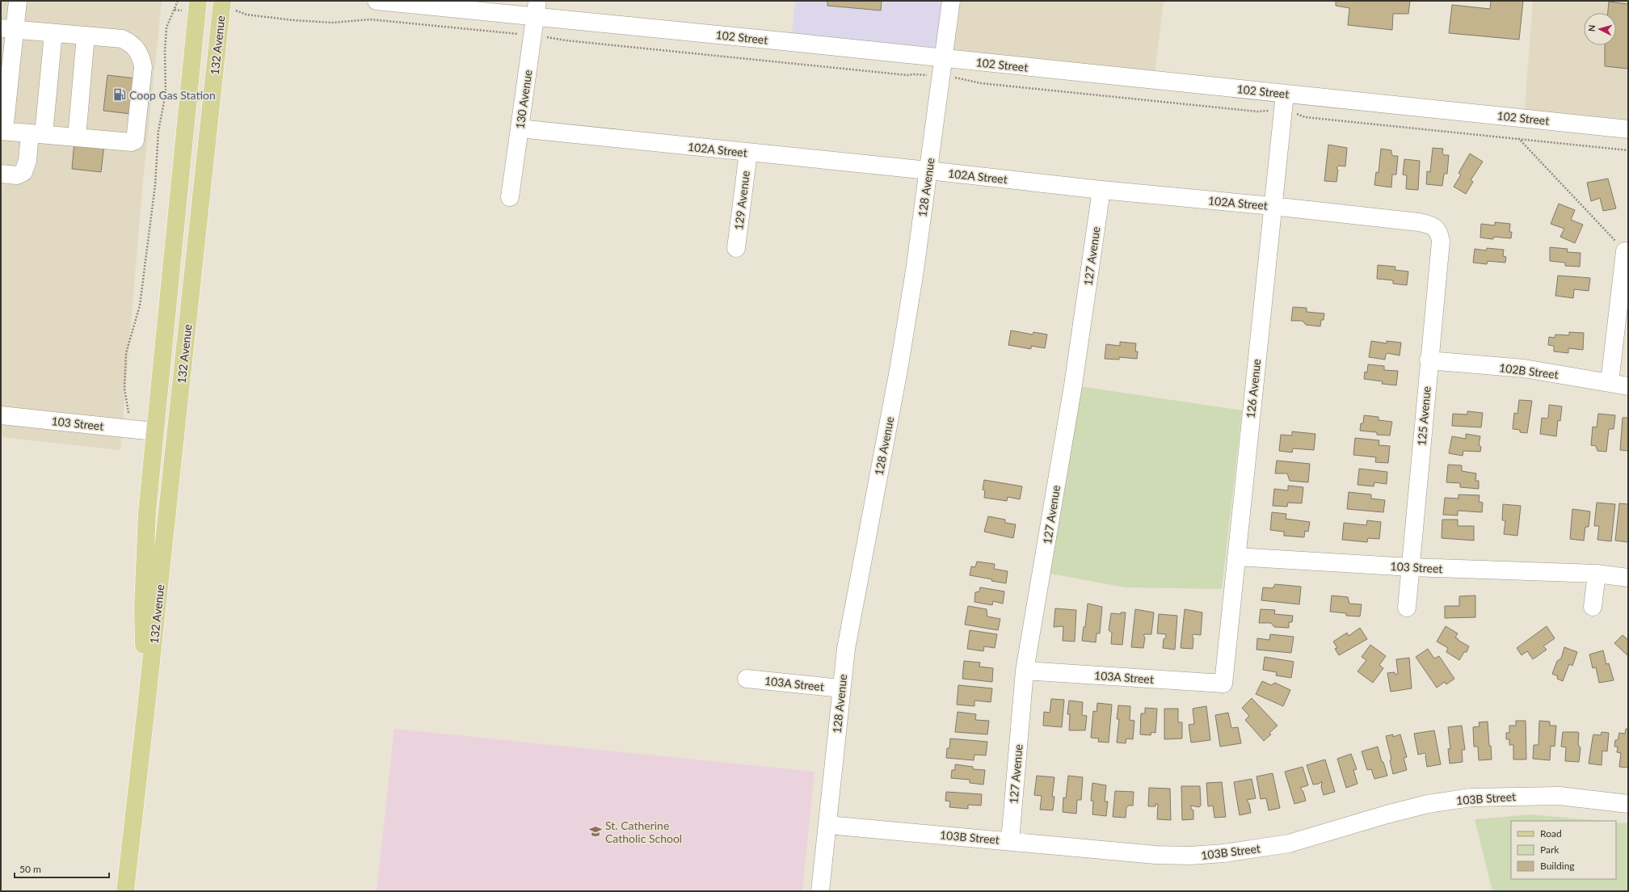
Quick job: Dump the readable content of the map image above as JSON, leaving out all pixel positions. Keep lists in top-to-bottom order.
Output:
{
  "streets": {
    "main road": ["132 Avenue"],
    "street": [
      "102 Street",
      "130 Avenue",
      "102A Street",
      "128 Avenue",
      "129 Avenue",
      "127 Avenue",
      "102B Street",
      "126 Avenue",
      "125 Avenue",
      "103 Street",
      "103A Street",
      "103B Street"
    ]
  },
  "crossings": [
    ["102 Street", "130 Avenue"],
    ["102 Street", "128 Avenue"],
    ["102 Street", "126 Avenue"],
    ["132 Avenue", "103 Street"],
    ["130 Avenue", "102A Street"],
    ["102A Street", "128 Avenue"],
    ["102A Street", "129 Avenue"],
    ["102A Street", "127 Avenue"],
    ["102A Street", "126 Avenue"],
    ["102A Street", "125 Avenue"],
    ["128 Avenue", "103A Street"],
    ["128 Avenue", "103B Street"],
    ["127 Avenue", "103A Street"],
    ["127 Avenue", "103B Street"],
    ["102B Street", "125 Avenue"],
    ["126 Avenue", "103 Street"],
    ["126 Avenue", "103A Street"],
    ["125 Avenue", "103 Street"]
  ],
  "places": {
    "fuel station": ["Coop Gas Station"],
    "school or university": ["St. Catherine Catholic School"]
  },
  "legend": ["Road", "Park", "Building"],
  "scale_bar": "50 m",
  "north": "left"
}
